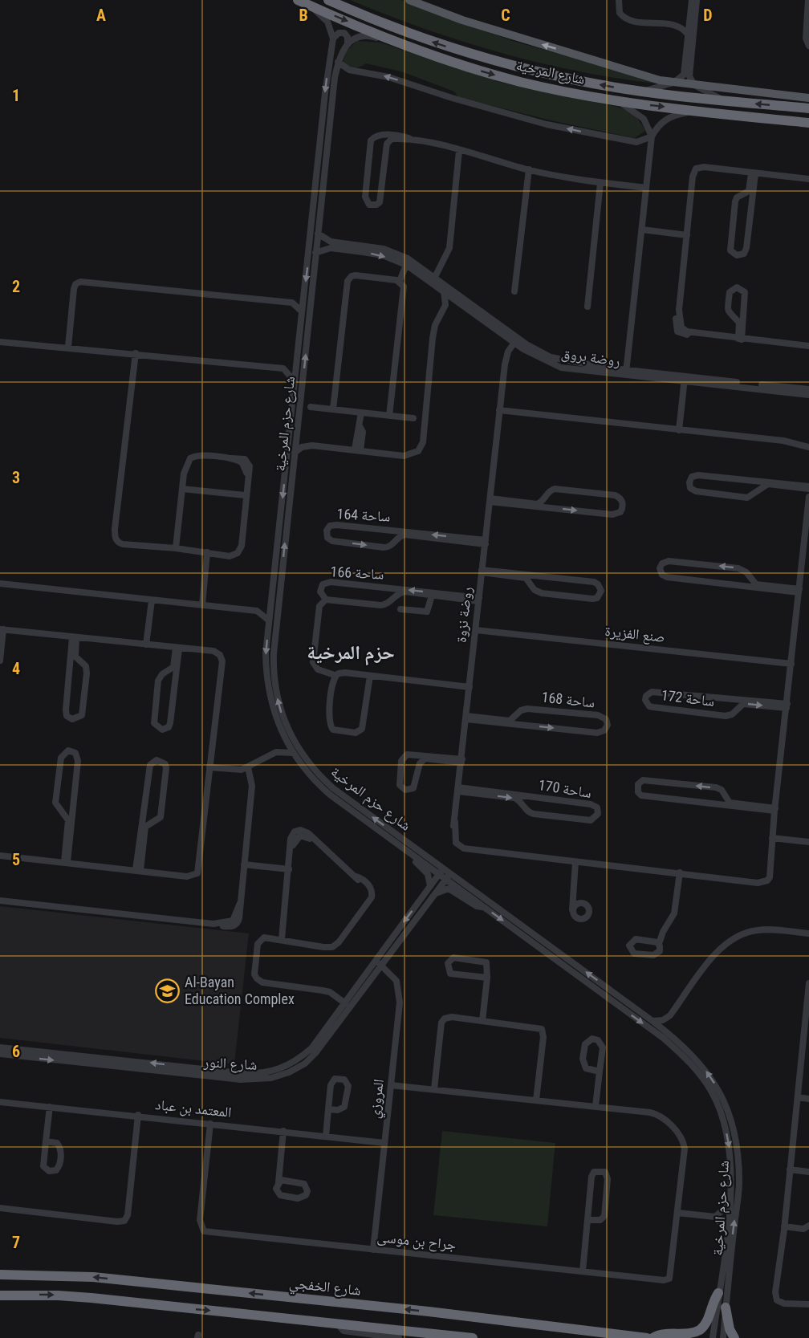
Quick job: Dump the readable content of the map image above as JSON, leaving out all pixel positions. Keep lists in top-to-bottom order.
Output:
{
  "streets": {
    "highway": ["شارع المرخية", "شارع الخفجي"],
    "street": [
      "روضة بروق",
      "شارع حزم المرخية",
      "ساحة 164",
      "ساحة 166",
      "روضة نزوة",
      "صنع الفزيرة",
      "ساحة 172",
      "ساحة 168",
      "ساحة 170",
      "شارع النور",
      "المروزي",
      "المعتمد بن عباد",
      "جراح بن موسى"
    ]
  },
  "crossings": [
    ["روضة بروق", "شارع حزم المرخية"],
    ["روضة بروق", "روضة نزوة"],
    ["شارع حزم المرخية", "شارع النور"],
    ["ساحة 164", "روضة نزوة"],
    ["ساحة 166", "روضة نزوة"],
    ["روضة نزوة", "صنع الفزيرة"],
    ["روضة نزوة", "ساحة 172"],
    ["روضة نزوة", "ساحة 168"],
    ["روضة نزوة", "ساحة 170"],
    ["شارع النور", "المروزي"],
    ["المروزي", "المعتمد بن عباد"],
    ["المروزي", "جراح بن موسى"],
    ["المعتمد بن عباد", "جراح بن موسى"]
  ],
  "districts": ["حزم المرخية"],
  "places": {
    "school or university": ["Al-Bayan Education Complex"]
  },
  "grid": {
    "columns": [
      "A",
      "B",
      "C",
      "D"
    ],
    "rows": [
      "1",
      "2",
      "3",
      "4",
      "5",
      "6",
      "7"
    ]
  }
}
